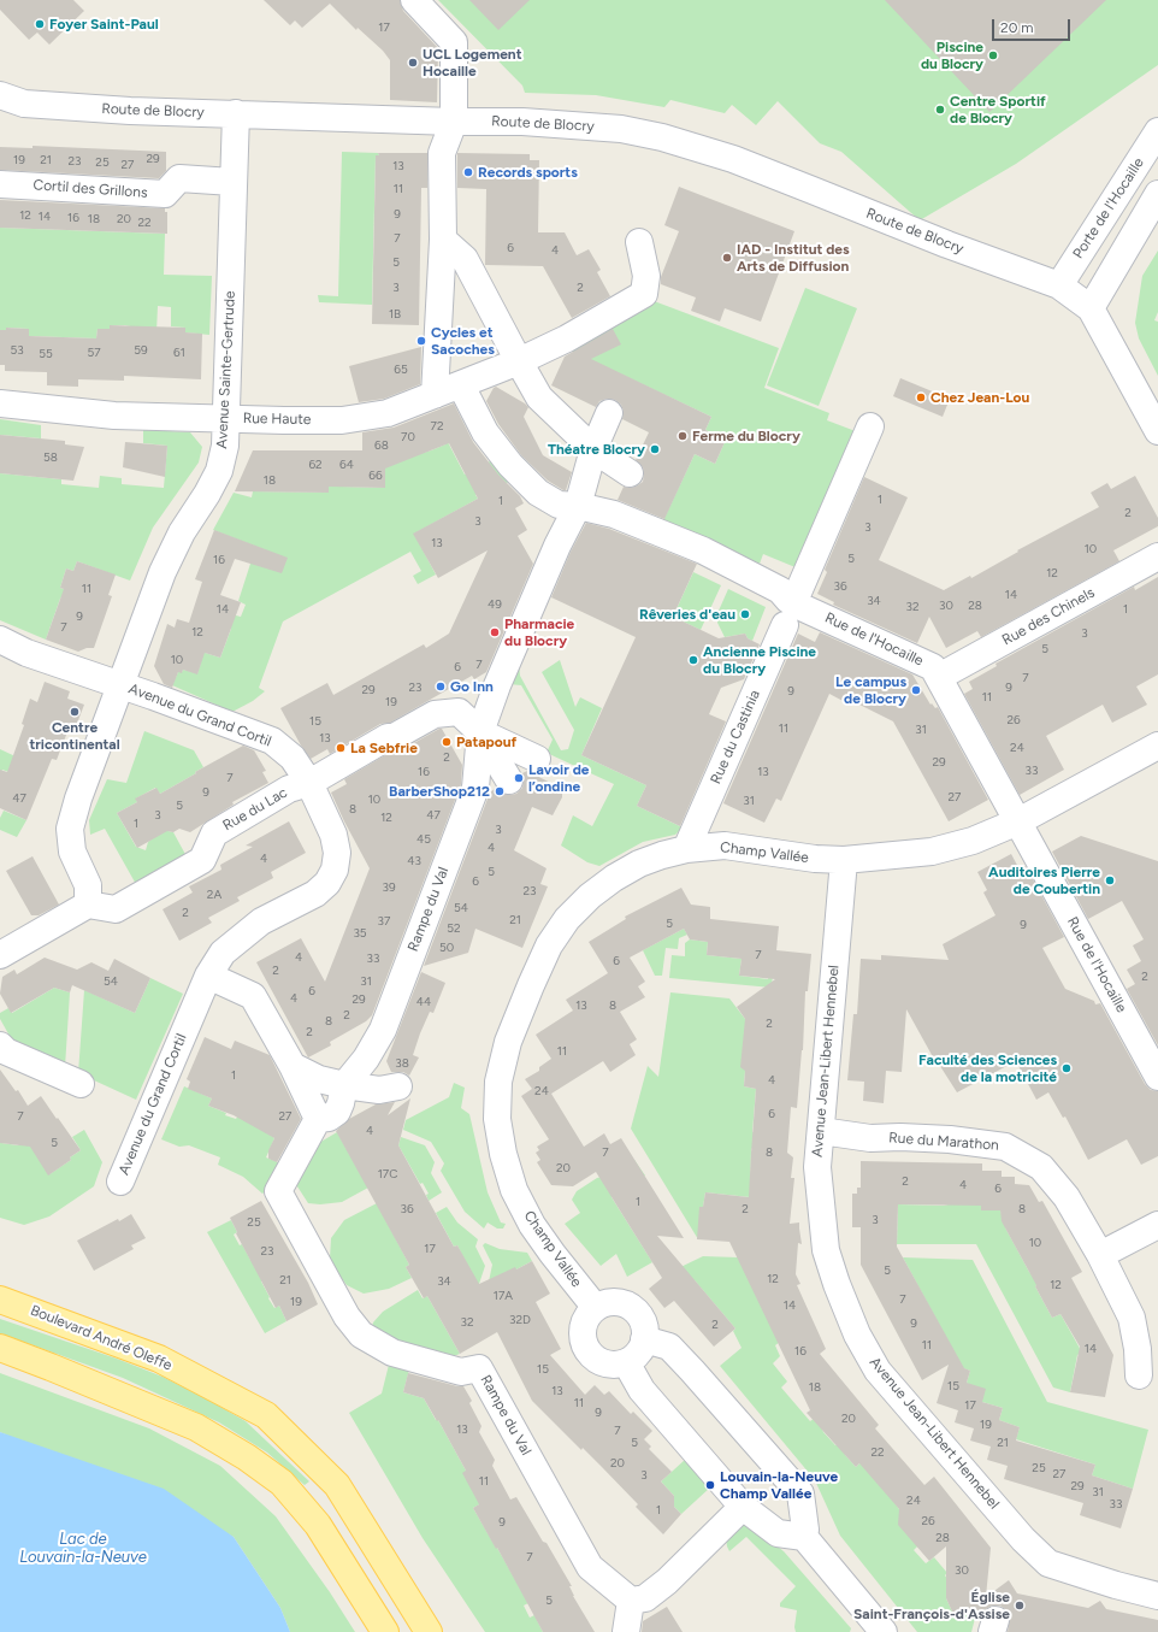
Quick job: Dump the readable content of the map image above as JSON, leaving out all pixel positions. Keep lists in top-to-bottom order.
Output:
{
  "streets": {
    "main road": ["Boulevard André Oleffe"],
    "street": [
      "Route de Blocry",
      "Cortil des Grillons",
      "Porte de l'Hocaille",
      "Avenue Sainte-Gertrude",
      "Rue Haute",
      "Rue des Chinels",
      "Rue de l'Hocaille",
      "Avenue du Grand Cortil",
      "Rue du Castinia",
      "Rue du Lac",
      "Champ Vallée",
      "Rampe du Val",
      "Avenue Jean-Libert Hennebel",
      "Rue du Marathon"
    ]
  },
  "crossings": [
    ["Route de Blocry", "Porte de l'Hocaille"],
    ["Route de Blocry", "Avenue Sainte-Gertrude"],
    ["Cortil des Grillons", "Avenue Sainte-Gertrude"],
    ["Avenue Sainte-Gertrude", "Rue Haute"],
    ["Avenue Sainte-Gertrude", "Avenue du Grand Cortil"],
    ["Avenue Sainte-Gertrude", "Rue du Lac"],
    ["Rue Haute", "Rue de l'Hocaille"],
    ["Rue des Chinels", "Rue de l'Hocaille"],
    ["Rue de l'Hocaille", "Rue du Castinia"],
    ["Rue de l'Hocaille", "Champ Vallée"],
    ["Rue de l'Hocaille", "Rampe du Val"],
    ["Avenue du Grand Cortil", "Rue du Lac"],
    ["Rue du Castinia", "Champ Vallée"],
    ["Rue du Lac", "Rampe du Val"],
    ["Champ Vallée", "Avenue Jean-Libert Hennebel"],
    ["Avenue Jean-Libert Hennebel", "Rue du Marathon"]
  ],
  "water": ["Lac de Louvain-la-Neuve"],
  "places": [
    "Foyer Saint-Paul",
    "Piscine du Blocry",
    "UCL Logement Hocaille",
    "Centre Sportif de Blocry",
    "Records sports",
    "IAD - Institut des Arts de Diffusion",
    "Cycles et Sacoches",
    "Chez Jean-Lou",
    "Ferme du Blocry",
    "Théatre Blocry",
    "Rêveries d'eau",
    "Pharmacie du Blocry",
    "Ancienne Piscine du Blocry",
    "Go Inn",
    "Le campus de Blocry",
    "Centre tricontinental",
    "Patapouf",
    "La Sebfrie",
    "Lavoir de l’ondine",
    "BarberShop212",
    "Auditoires Pierre de Coubertin",
    "Faculté des Sciences de la motricité",
    "Louvain-la-Neuve Champ Vallée",
    "Église Saint-François-d'Assise"
  ],
  "house_numbers": [
    "17",
    "29",
    "19",
    "21",
    "23",
    "25",
    "27",
    "13",
    "11",
    "9",
    "12",
    "14",
    "16",
    "18",
    "20",
    "22",
    "7",
    "6",
    "4",
    "5",
    "3",
    "2",
    "1B",
    "53",
    "59",
    "57",
    "61",
    "55",
    "65",
    "72",
    "70",
    "68",
    "58",
    "62",
    "64",
    "66",
    "18",
    "1",
    "1",
    "2",
    "3",
    "3",
    "13",
    "10",
    "5",
    "16",
    "12",
    "36",
    "11",
    "14",
    "34",
    "49",
    "30",
    "28",
    "32",
    "14",
    "1",
    "9",
    "7",
    "12",
    "3",
    "5",
    "10",
    "7",
    "6",
    "7",
    "23",
    "9",
    "29",
    "9",
    "11",
    "19",
    "26",
    "15",
    "11",
    "31",
    "13",
    "24",
    "2",
    "29",
    "33",
    "16",
    "13",
    "7",
    "9",
    "27",
    "47",
    "10",
    "31",
    "5",
    "8",
    "3",
    "47",
    "12",
    "1",
    "3",
    "45",
    "4",
    "4",
    "43",
    "5",
    "6",
    "39",
    "23",
    "2A",
    "54",
    "2",
    "21",
    "37",
    "5",
    "9",
    "52",
    "35",
    "50",
    "7",
    "4",
    "33",
    "6",
    "2",
    "2",
    "54",
    "31",
    "6",
    "4",
    "29",
    "44",
    "13",
    "8",
    "2",
    "8",
    "2",
    "2",
    "11",
    "38",
    "1",
    "4",
    "24",
    "6",
    "7",
    "27",
    "4",
    "5",
    "7",
    "8",
    "20",
    "17C",
    "2",
    "4",
    "6",
    "1",
    "36",
    "2",
    "8",
    "3",
    "25",
    "10",
    "17",
    "23",
    "5",
    "12",
    "21",
    "34",
    "12",
    "17A",
    "7",
    "19",
    "14",
    "32D",
    "32",
    "9",
    "2",
    "11",
    "14",
    "16",
    "15",
    "15",
    "18",
    "13",
    "11",
    "17",
    "9",
    "20",
    "19",
    "13",
    "7",
    "5",
    "21",
    "22",
    "20",
    "25",
    "27",
    "3",
    "11",
    "29",
    "31",
    "24",
    "33",
    "1",
    "26",
    "9",
    "28",
    "7",
    "30",
    "5"
  ],
  "scale_bar": "20 m"
}
